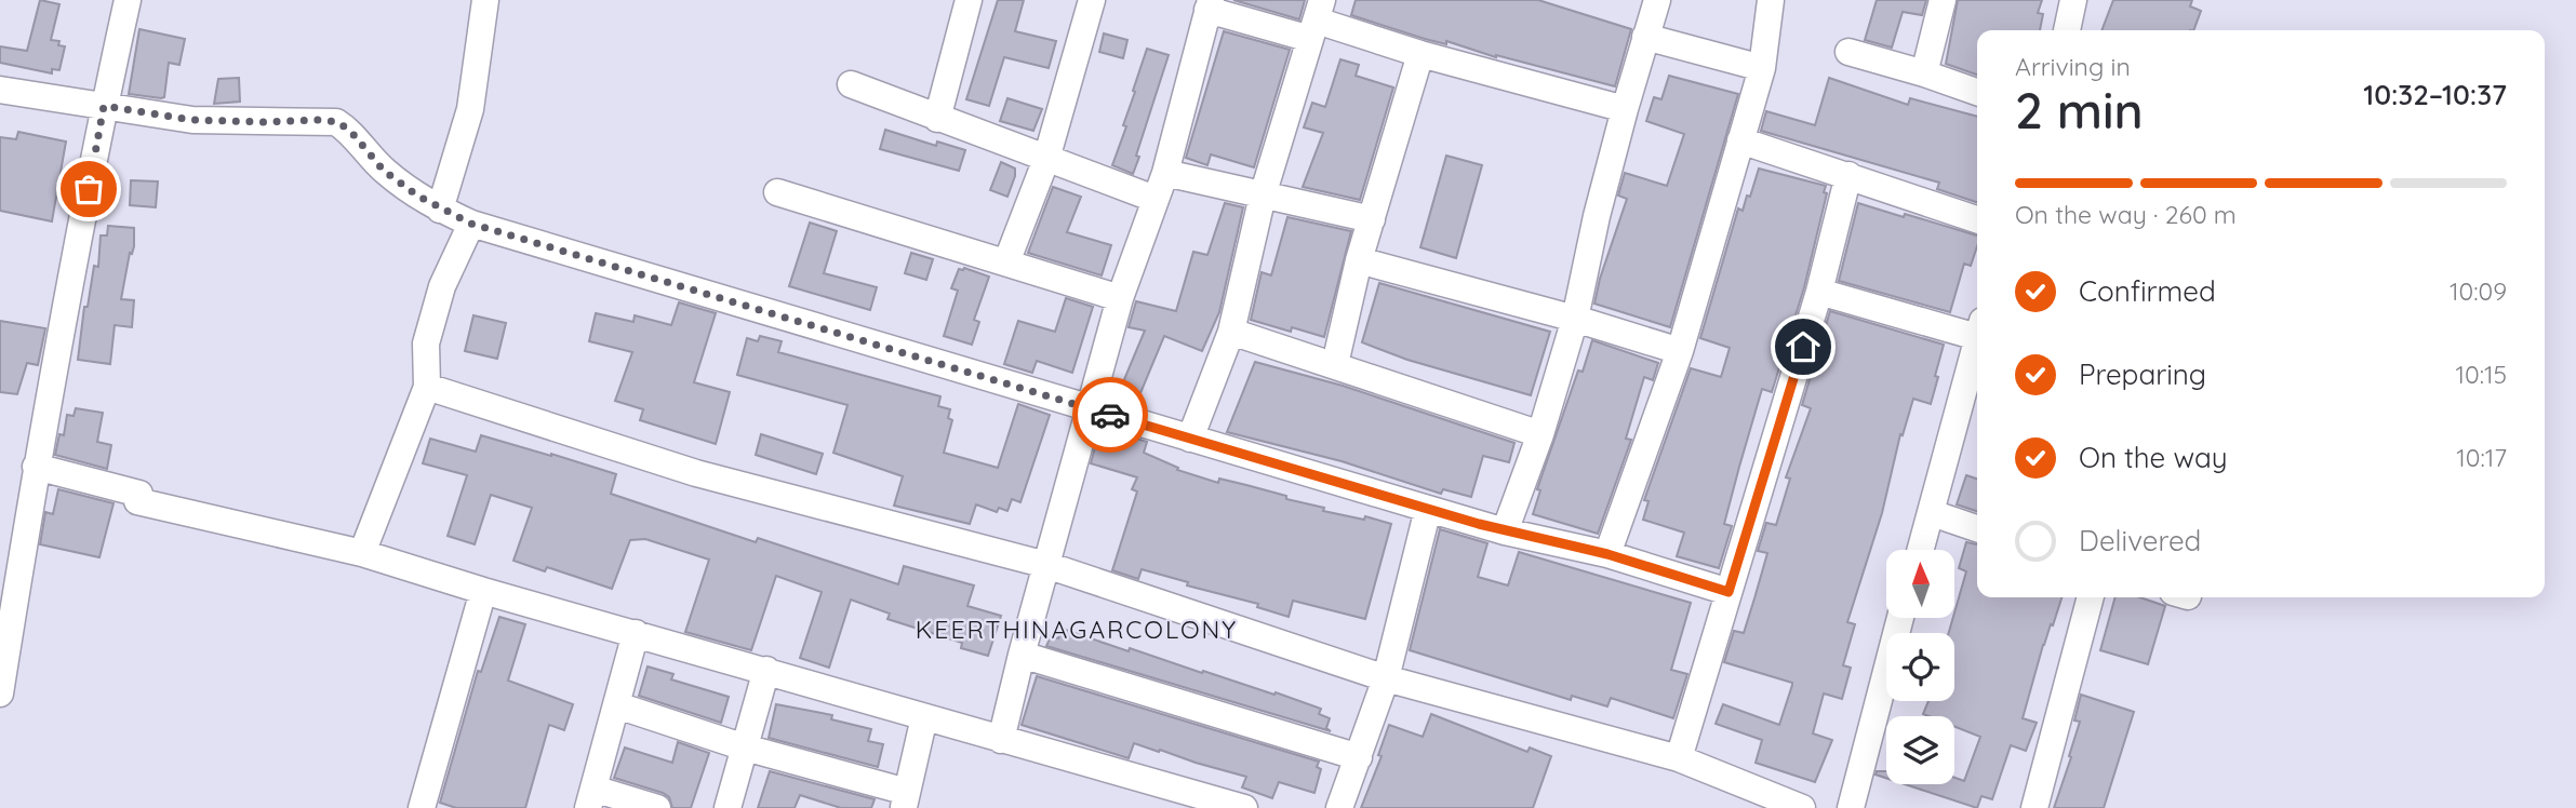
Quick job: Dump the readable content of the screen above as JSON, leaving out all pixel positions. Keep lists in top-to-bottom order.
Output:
{
  "districts": ["KEERTHINAGARCOLONY"],
  "north": "top",
  "page": {
    "heading": ["2 min", "Arriving in", "10:32–10:37"],
    "bar": "On the way · 260 m",
    "list": [
      ["Confirmed", "10:09"],
      ["Preparing", "10:15"],
      ["On the way", "10:17"],
      "Delivered"
    ]
  }
}
